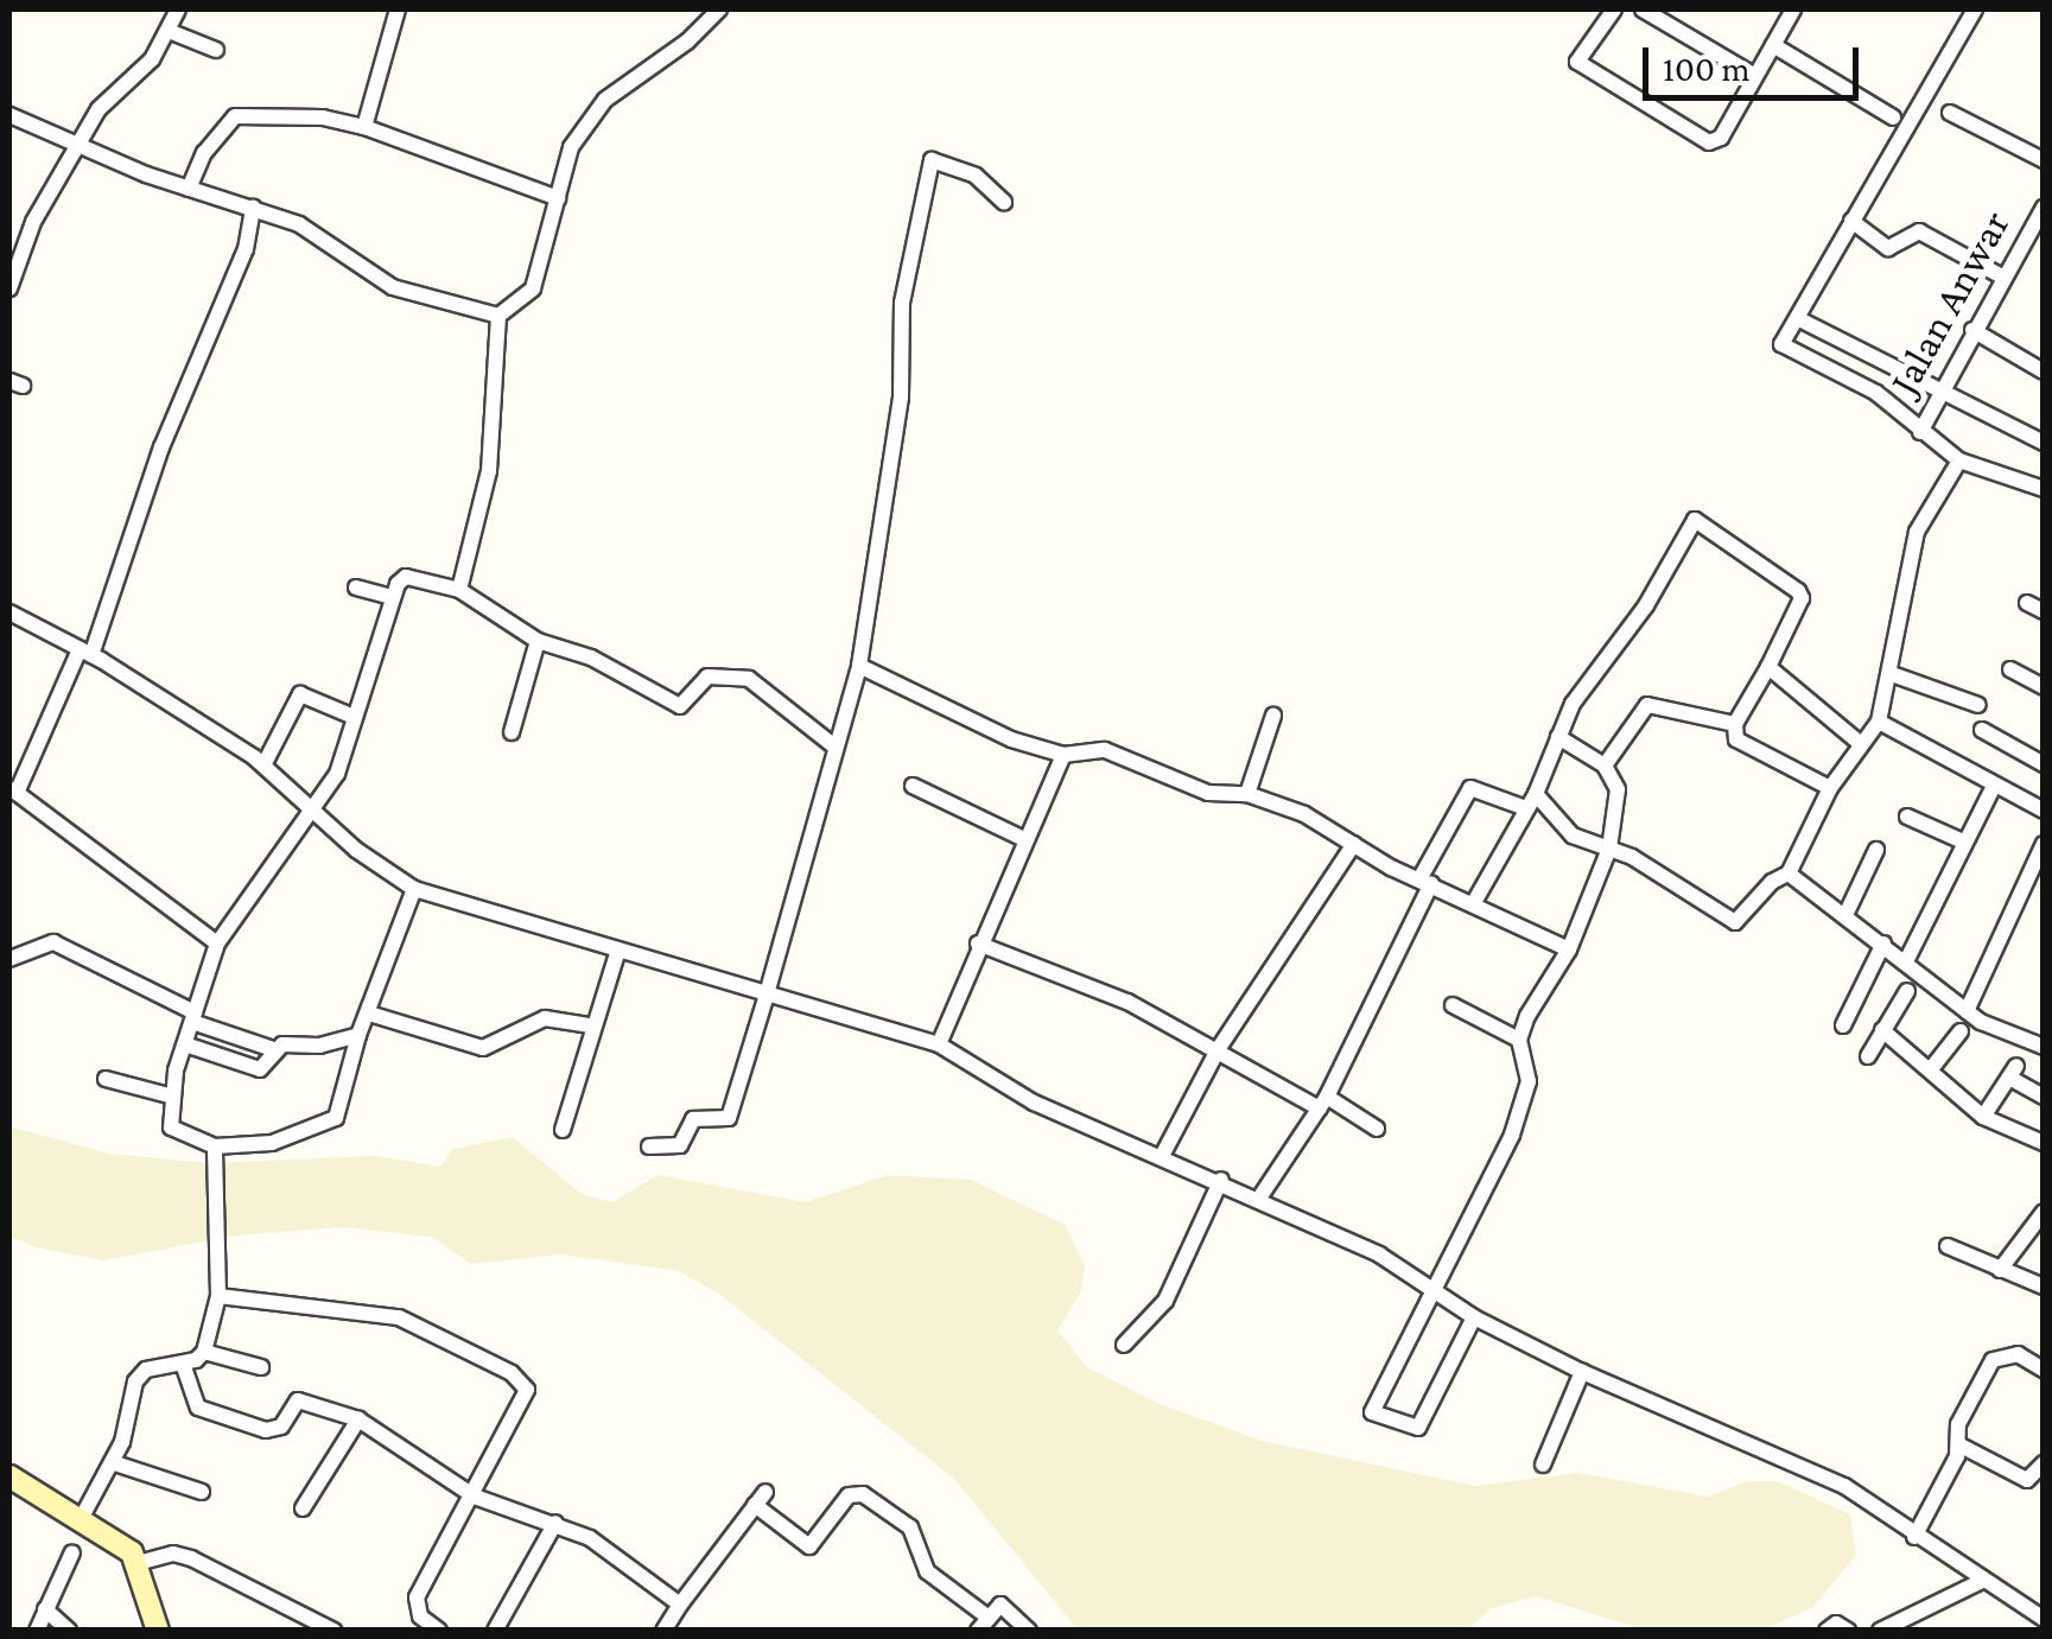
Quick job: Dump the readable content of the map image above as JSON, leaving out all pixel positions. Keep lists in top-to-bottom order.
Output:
{
  "streets": {
    "street": ["Jalan Anwar"]
  },
  "scale_bar": "100 m"
}
